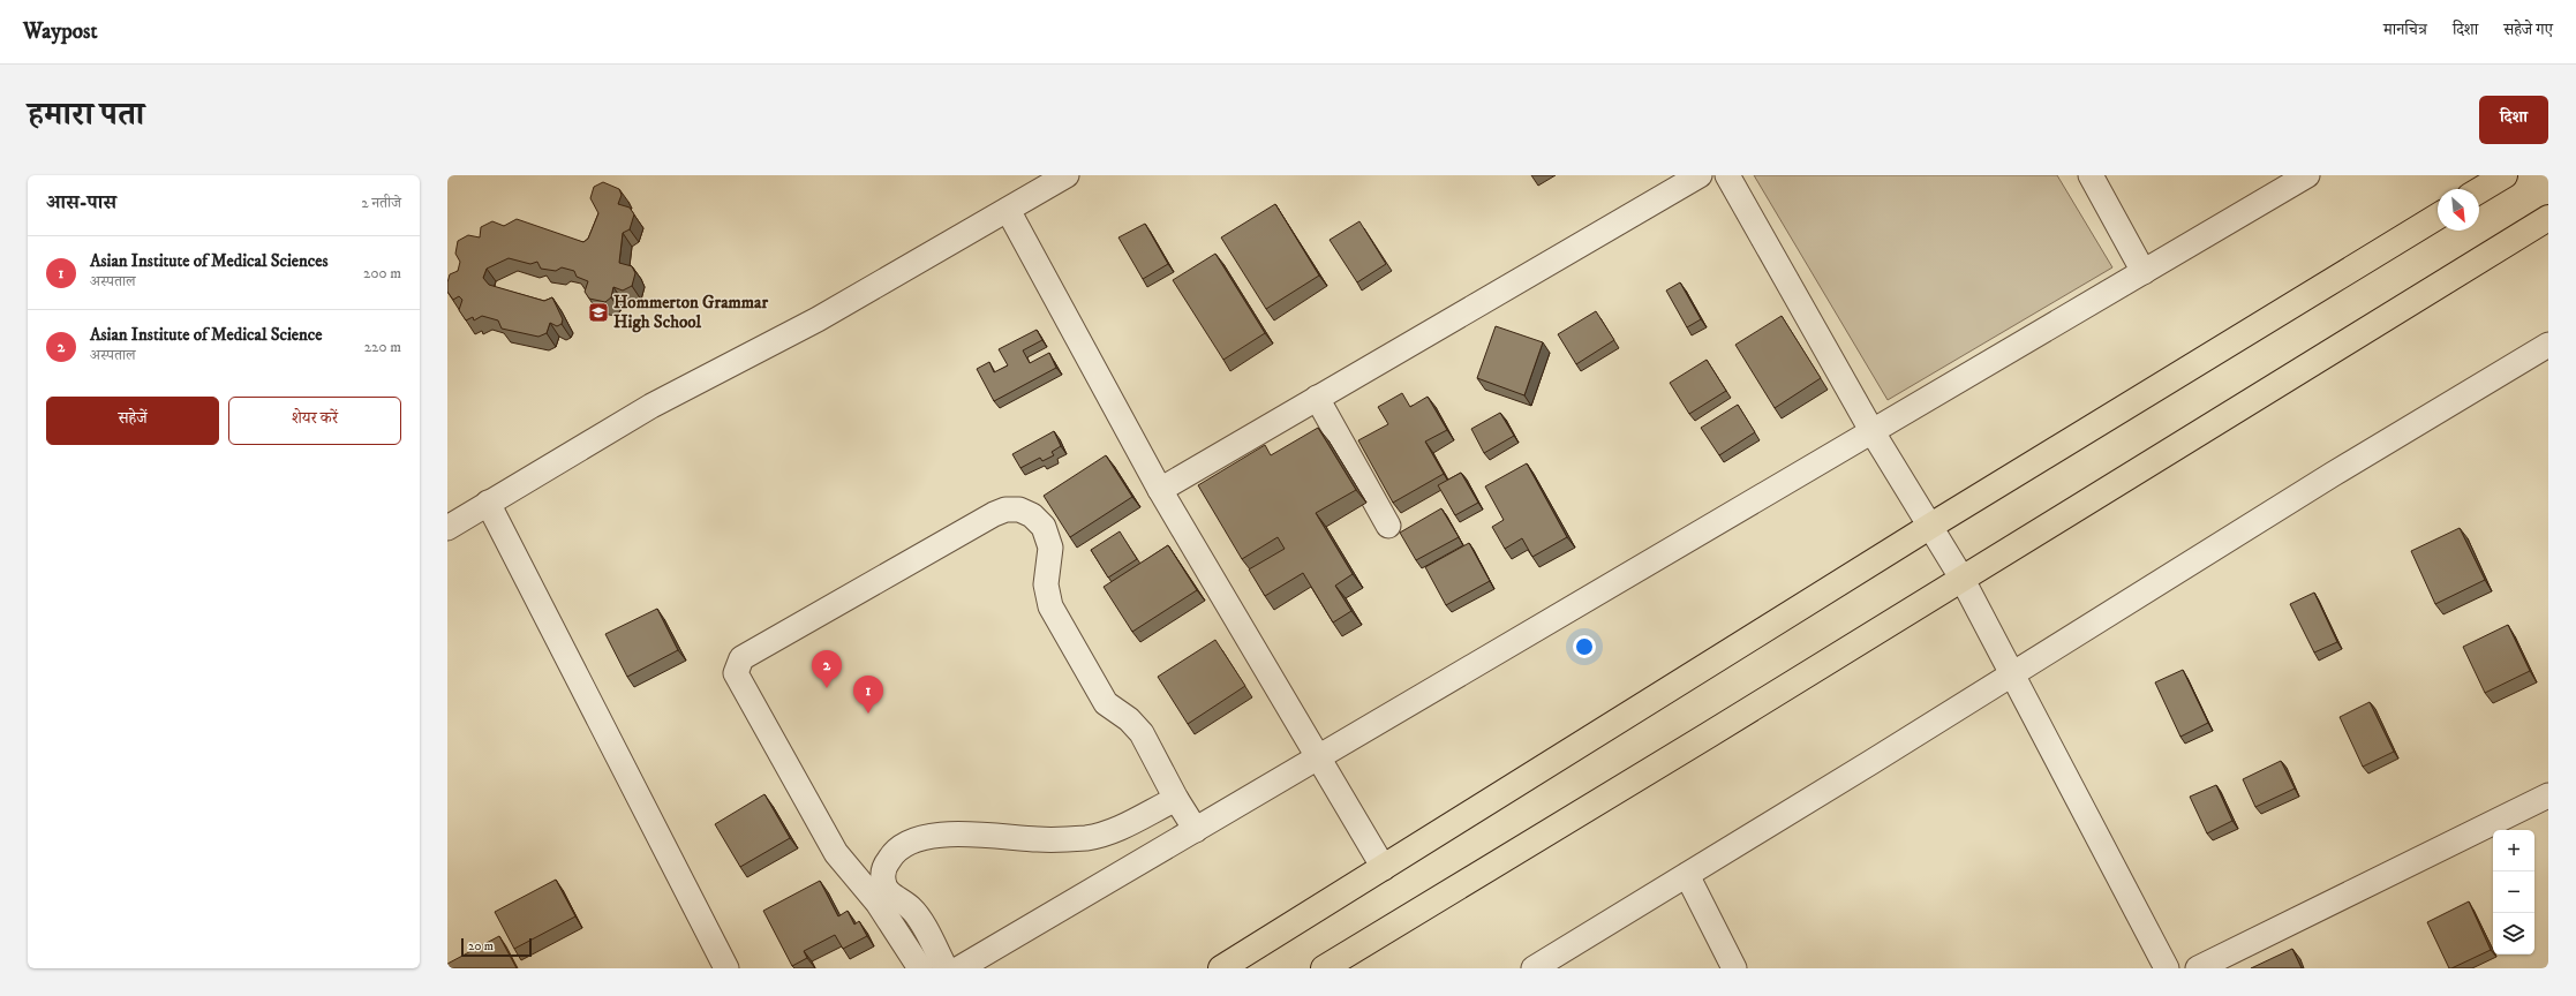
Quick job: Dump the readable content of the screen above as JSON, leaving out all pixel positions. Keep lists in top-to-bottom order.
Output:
{
  "places": {
    "school or university": ["Hommerton Grammar High School"]
  },
  "scale_bar": "20 m",
  "north": "bottom right",
  "page": {
    "header": "Waypost",
    "nav": ["मानचित्र", "दिशा", "सहेजे गए"],
    "title": "हमारा पता",
    "buttons": [
      "दिशा",
      ["सहेजें", "शेयर करें"]
    ],
    "heading": ["आस-पास", "2 नतीजे"],
    "list": [
      {
        "mark": "1",
        "name": "Asian Institute of Medical Sciences",
        "note": "अस्पताल",
        "value": "200 m"
      },
      {
        "mark": "2",
        "name": "Asian Institute of Medical Science",
        "note": "अस्पताल",
        "value": "220 m"
      }
    ],
    "pins": ["2", "1"],
    "map_buttons": ["+", "−"],
    "scale": "20 m"
  }
}
